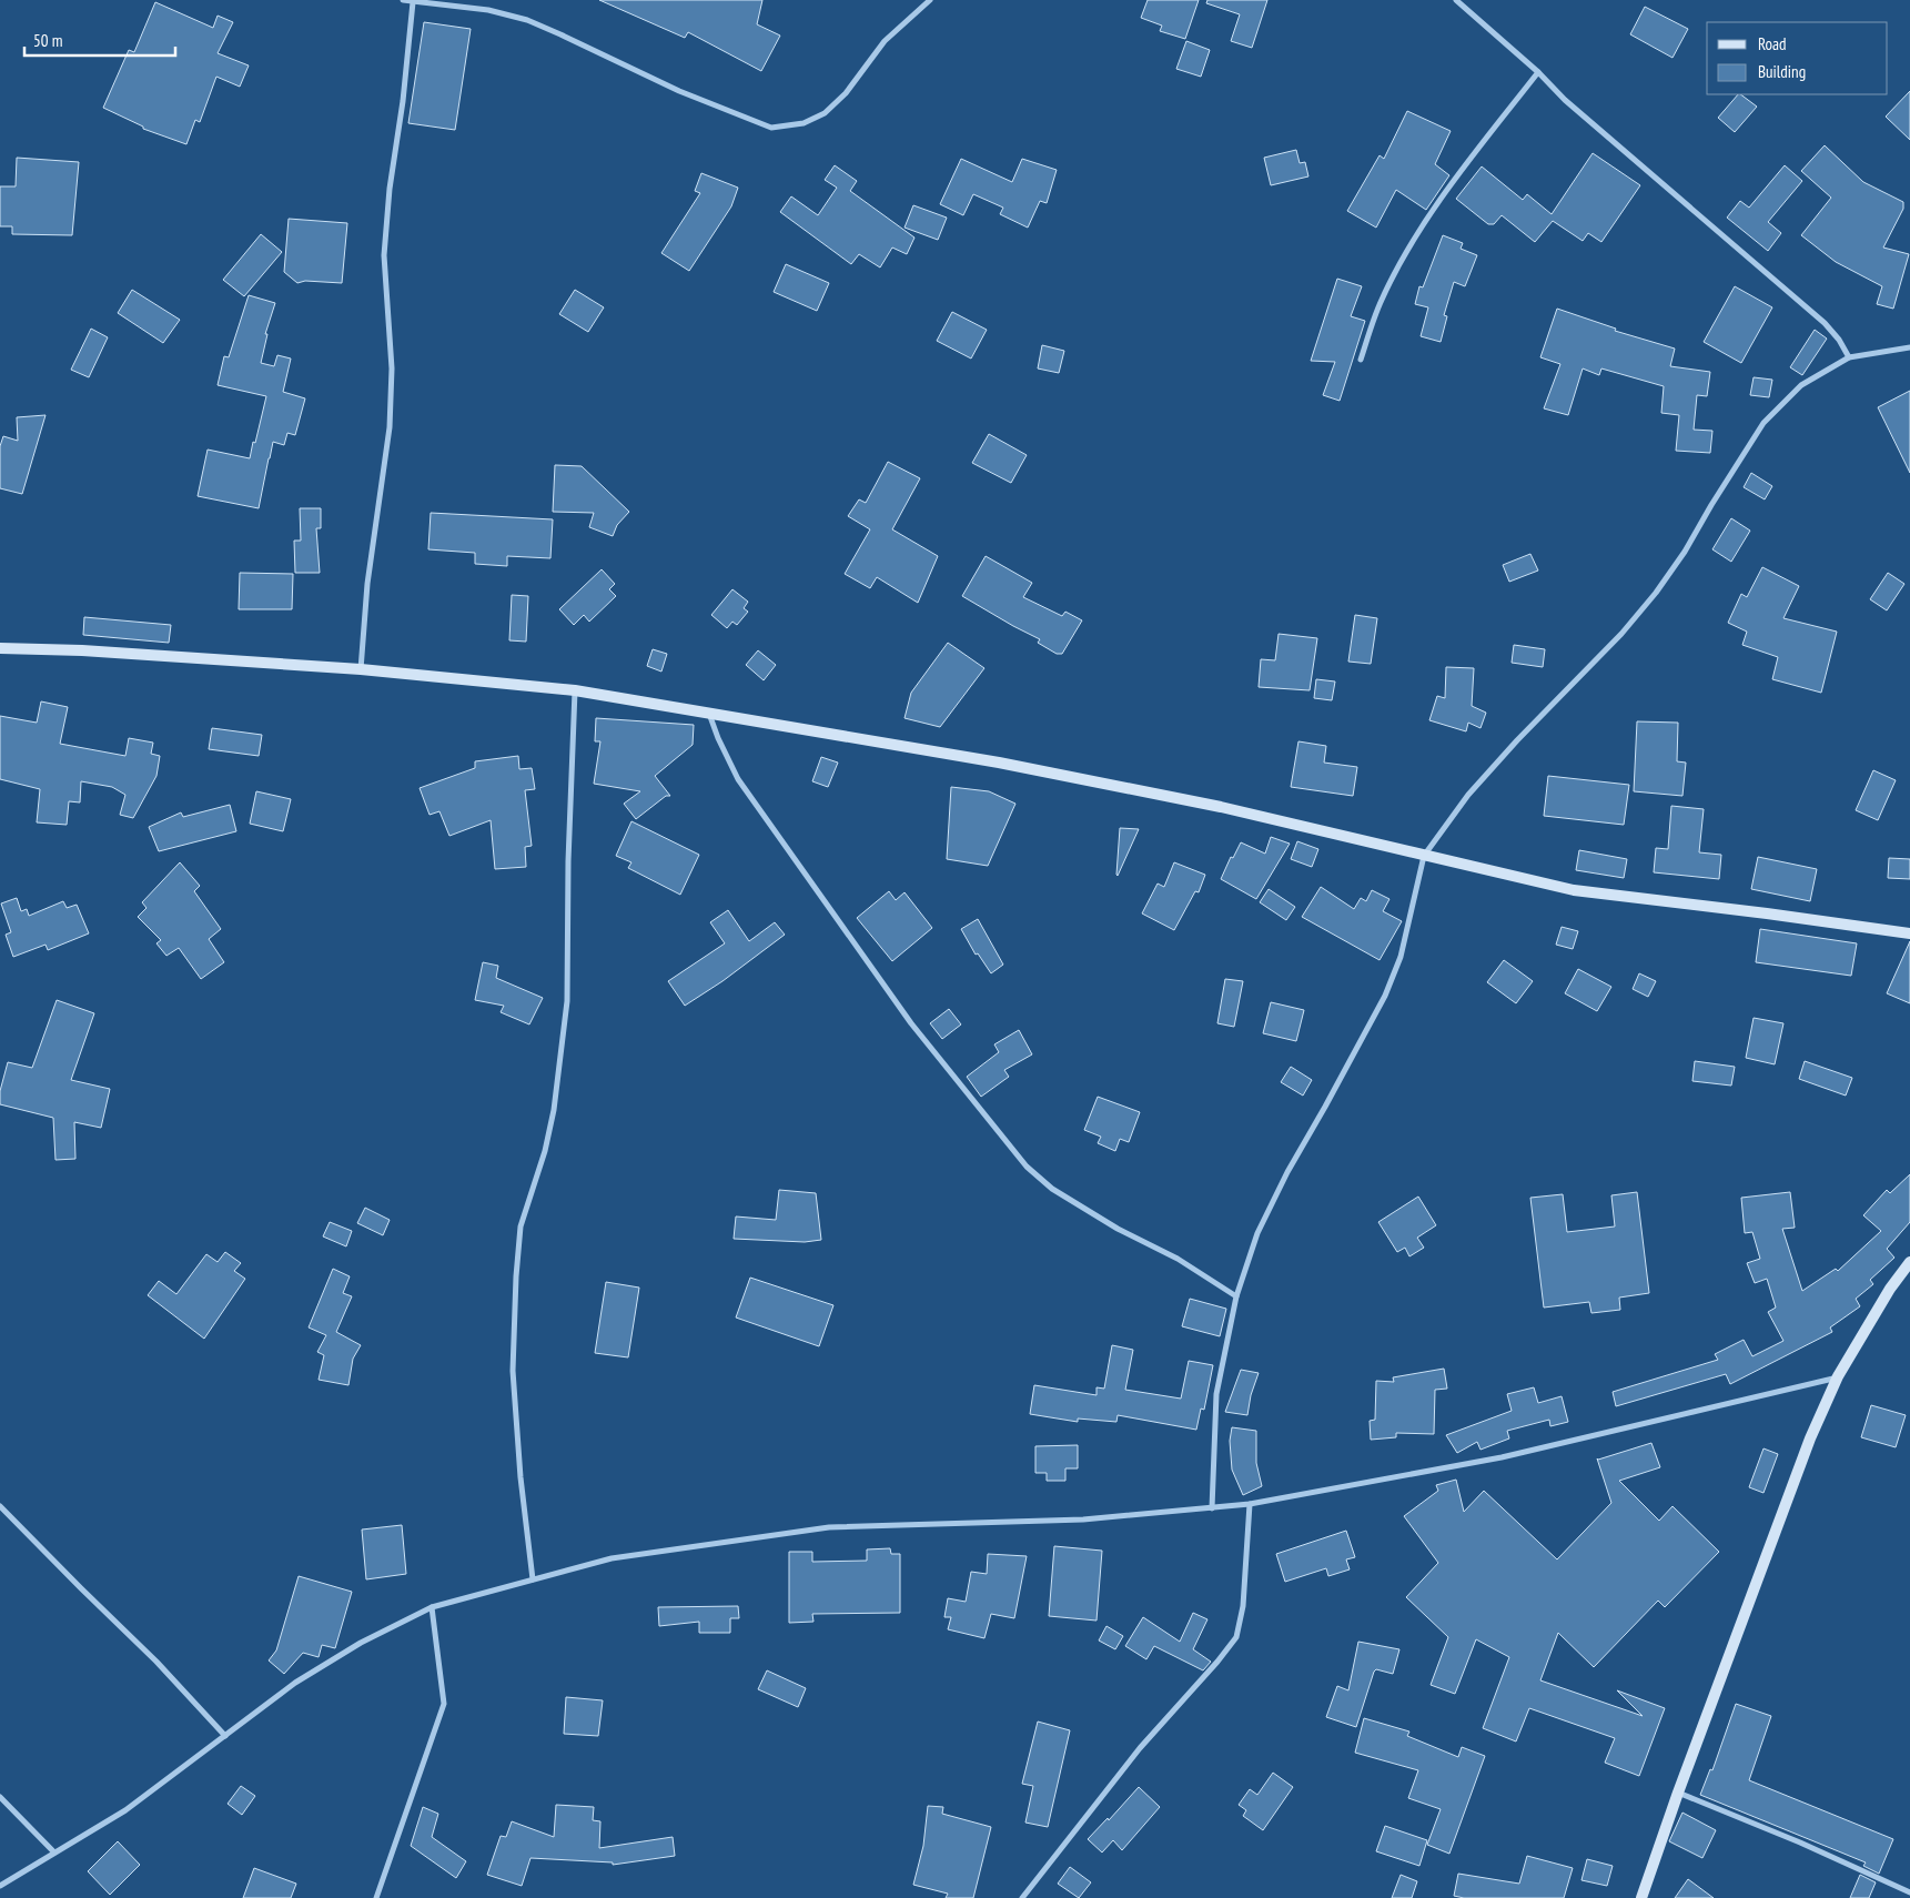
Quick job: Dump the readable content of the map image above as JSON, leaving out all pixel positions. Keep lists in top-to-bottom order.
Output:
{
  "legend": ["Road", "Building"],
  "scale_bar": "50 m"
}
